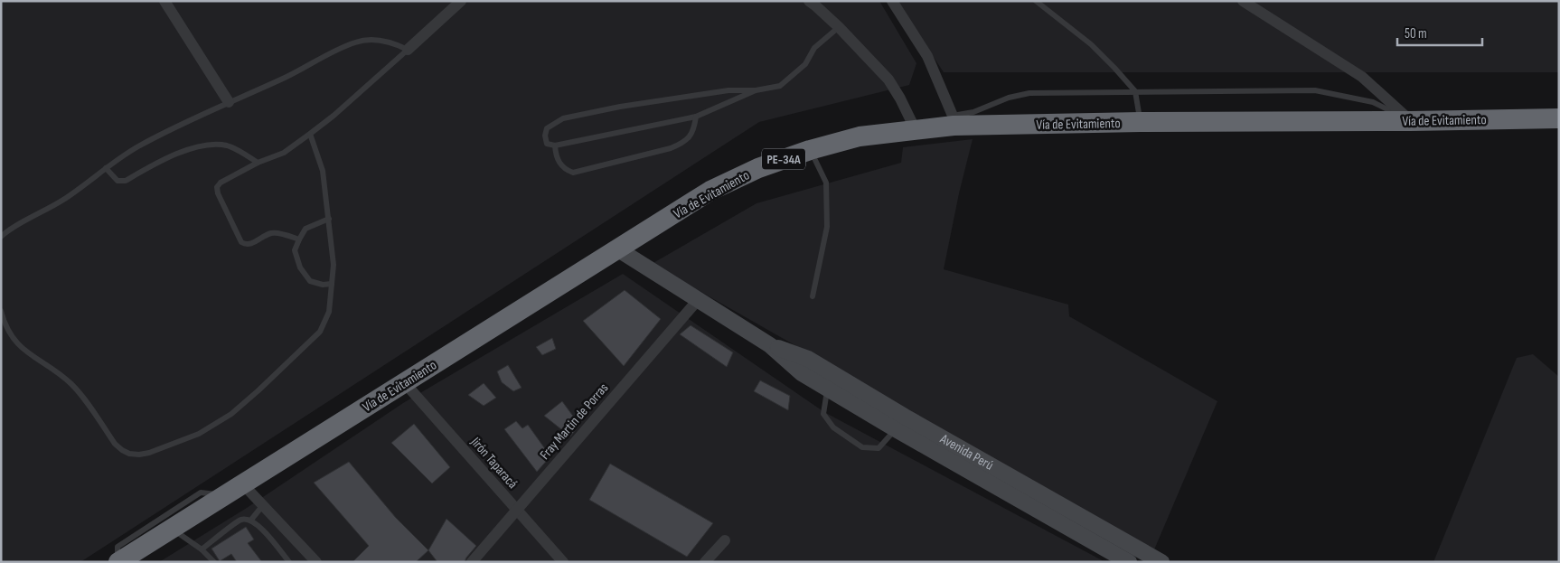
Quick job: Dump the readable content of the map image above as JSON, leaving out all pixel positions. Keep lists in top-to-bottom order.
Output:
{
  "streets": {
    "highway": ["Vía de Evitamiento", "PE-34A"],
    "main road": ["Avenida Perú"],
    "street": ["Fray Martin de Porras", "Jirón Taparacá"]
  },
  "crossings": [
    ["Vía de Evitamiento", "Avenida Perú"],
    ["Vía de Evitamiento", "Jirón Taparacá"],
    ["Fray Martin de Porras", "Avenida Perú"],
    ["Fray Martin de Porras", "Jirón Taparacá"]
  ],
  "scale_bar": "50 m"
}
